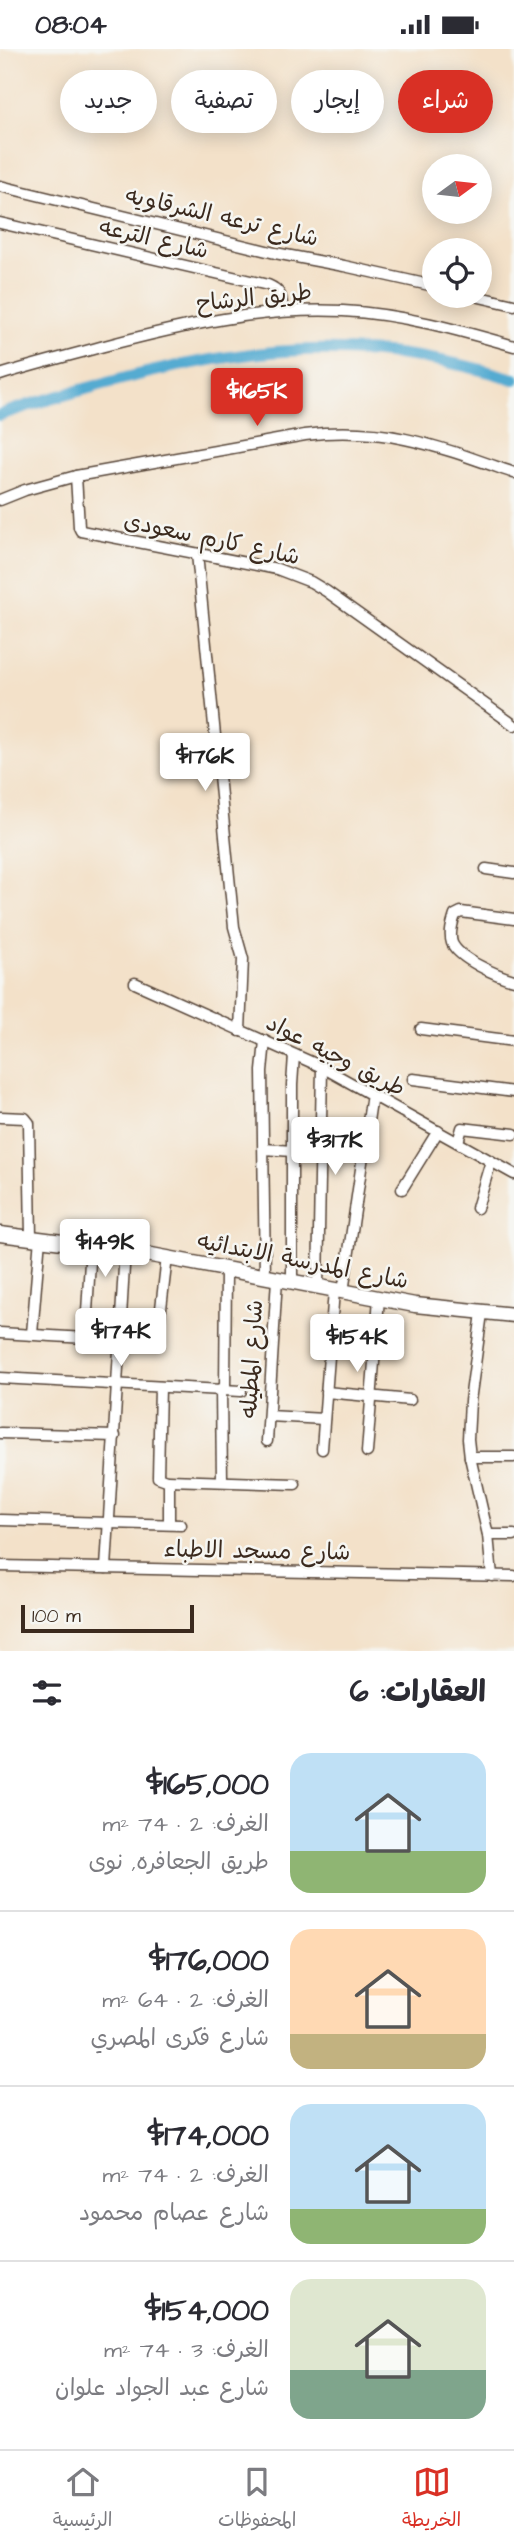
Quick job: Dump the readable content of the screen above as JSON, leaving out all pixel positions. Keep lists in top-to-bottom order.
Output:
{
  "streets": {
    "street": [
      "شارع ترعه الشرقاويه",
      "شارع الترعه",
      "طريق الرشاح",
      "شارع كارم سعودى",
      "طريق وجيه عواد",
      "شارع المدرسة الابتدائيه",
      "شارع المطيله",
      "شارع مسجد الاطباء"
    ]
  },
  "crossings": [
    ["شارع الترعه", "طريق الرشاح"],
    ["طريق وجيه عواد", "شارع المطيله"],
    ["شارع المدرسة الابتدائيه", "شارع المطيله"]
  ],
  "scale_bar": "100 m",
  "north": "right",
  "page": {
    "status": "08:04",
    "chip": [
      "شراء",
      "إيجار",
      "تصفية",
      "جديد"
    ],
    "price": [
      "$165K",
      "$176K",
      "$317K",
      "$149K",
      "$174K",
      "$154K"
    ],
    "scale": "100 m",
    "heading": "العقارات: 6",
    "list": [
      {
        "name": "$165,000",
        "note": "الغرف: 2 · 74 m² · طريق الجعافره, نوى"
      },
      {
        "name": "$176,000",
        "note": "الغرف: 2 · 64 m² · شارع فكرى المصري"
      },
      {
        "name": "$174,000",
        "note": "الغرف: 2 · 74 m² · شارع عصام محمود"
      },
      {
        "name": "$154,000",
        "note": "الغرف: 3 · 74 m² · شارع عبد الجواد علوان"
      }
    ],
    "tabs": ["الخريطة", "المحفوظات", "الرئيسية"]
  }
}
